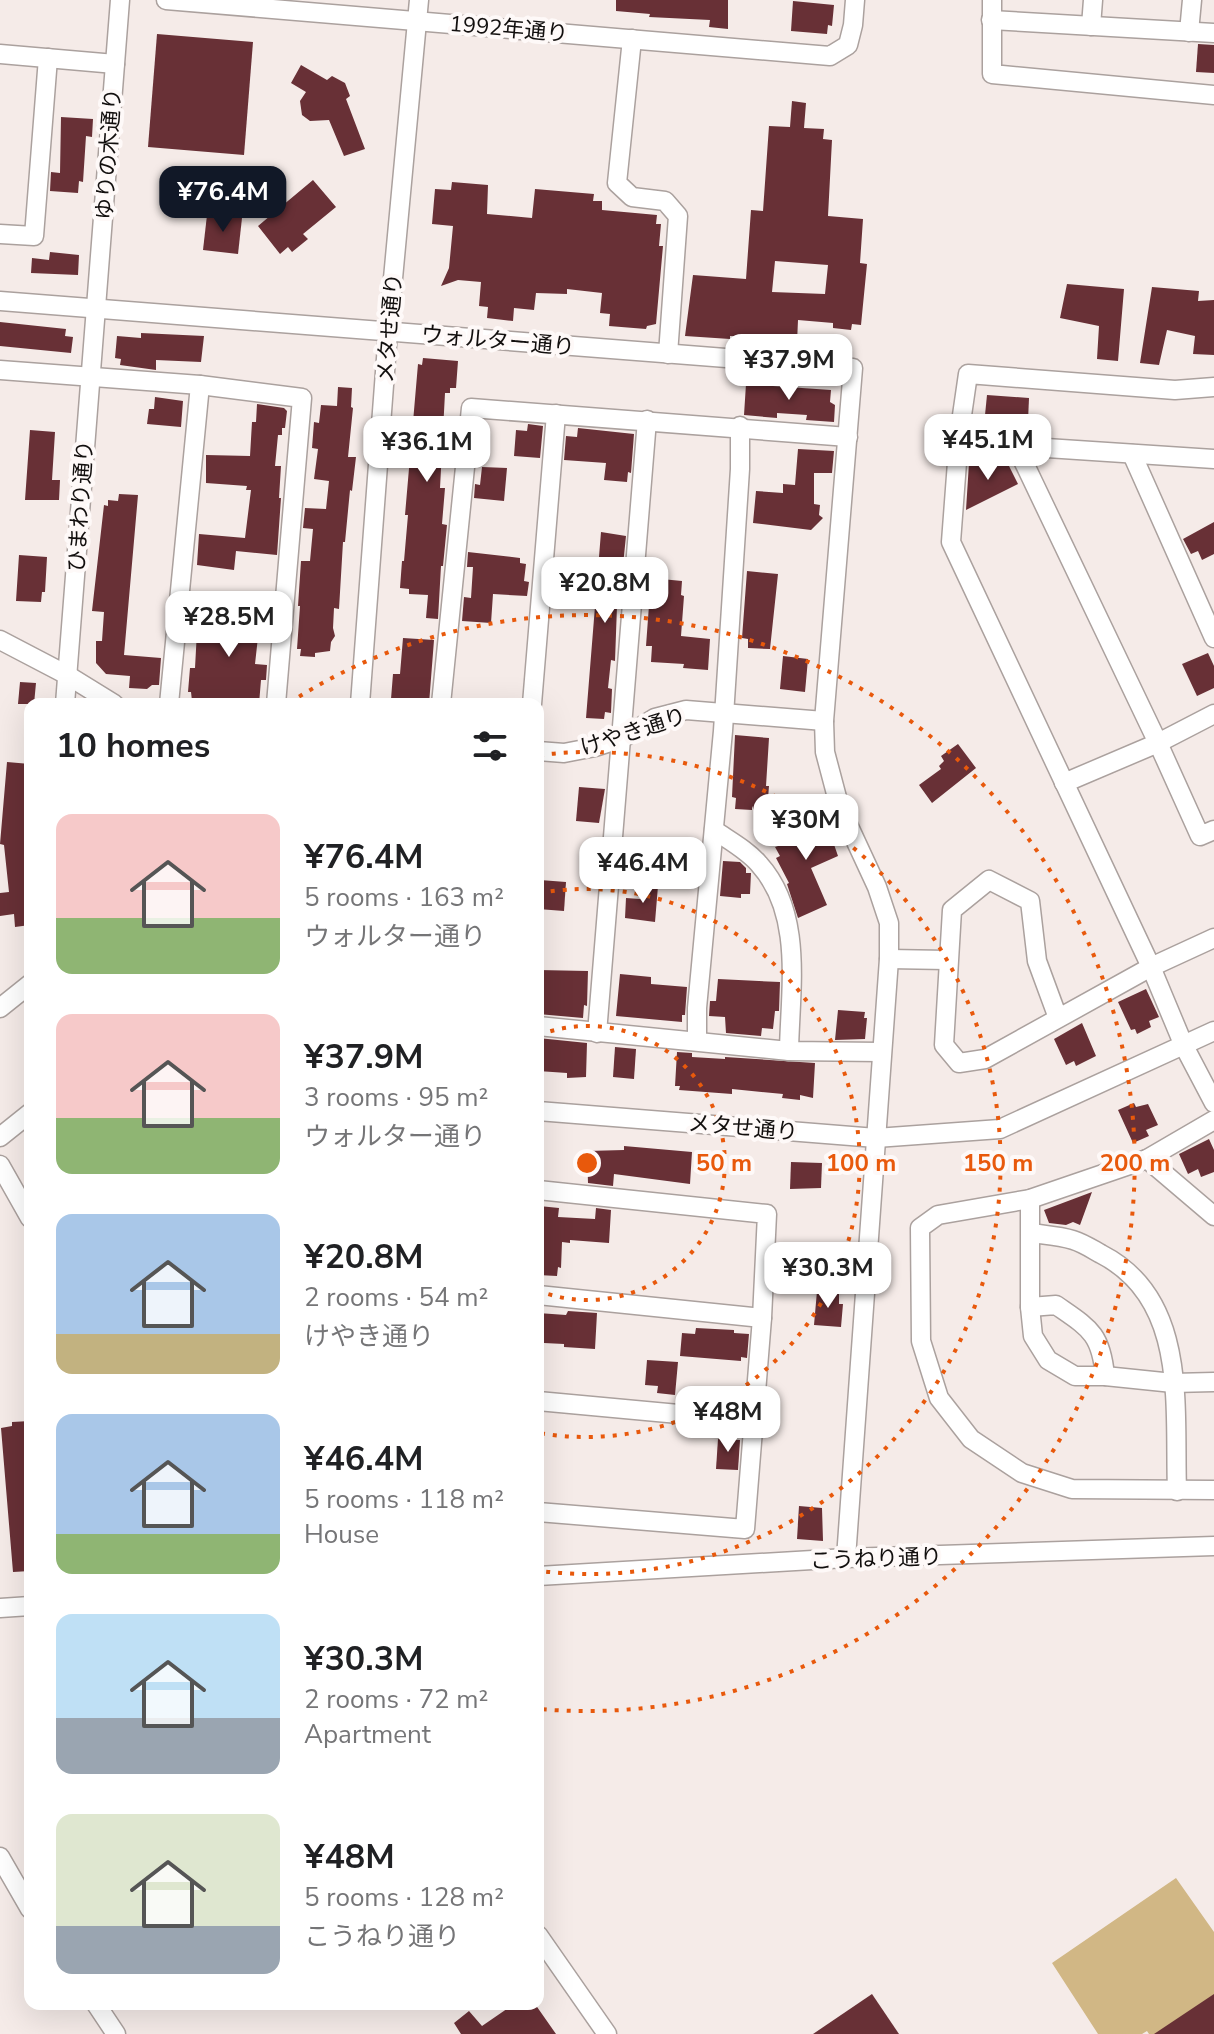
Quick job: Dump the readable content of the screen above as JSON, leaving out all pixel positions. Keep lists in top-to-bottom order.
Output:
{
  "streets": {
    "street": [
      "1992年通り",
      "ゆりの木通り",
      "メタせ通り",
      "ウォルター通り",
      "ひまわり通り",
      "けやき通り",
      "こうねり通り"
    ]
  },
  "crossings": [
    ["1992年通り", "メタせ通り"],
    ["ゆりの木通り", "ウォルター通り"],
    ["ゆりの木通り", "ひまわり通り"],
    ["メタせ通り", "ウォルター通り"],
    ["ウォルター通り", "ひまわり通り"]
  ],
  "page": {
    "price": [
      "¥76.4M",
      "¥37.9M",
      "¥45.1M",
      "¥36.1M",
      "¥20.8M",
      "¥28.5M",
      "¥30M",
      "¥46.4M",
      "¥30.3M",
      "¥48M"
    ],
    "heading": "10 homes",
    "list": [
      {
        "name": "¥76.4M",
        "note": "5 rooms · 163 m² · ウォルター通り"
      },
      {
        "name": "¥37.9M",
        "note": "3 rooms · 95 m² · ウォルター通り"
      },
      {
        "name": "¥20.8M",
        "note": "2 rooms · 54 m² · けやき通り"
      },
      {
        "name": "¥46.4M",
        "note": "5 rooms · 118 m² · House"
      },
      {
        "name": "¥30.3M",
        "note": "2 rooms · 72 m² · Apartment"
      },
      {
        "name": "¥48M",
        "note": "5 rooms · 128 m² · こうねり通り"
      }
    ]
  },
  "rings": [
    "50 m",
    "100 m",
    "150 m",
    "200 m"
  ]
}
